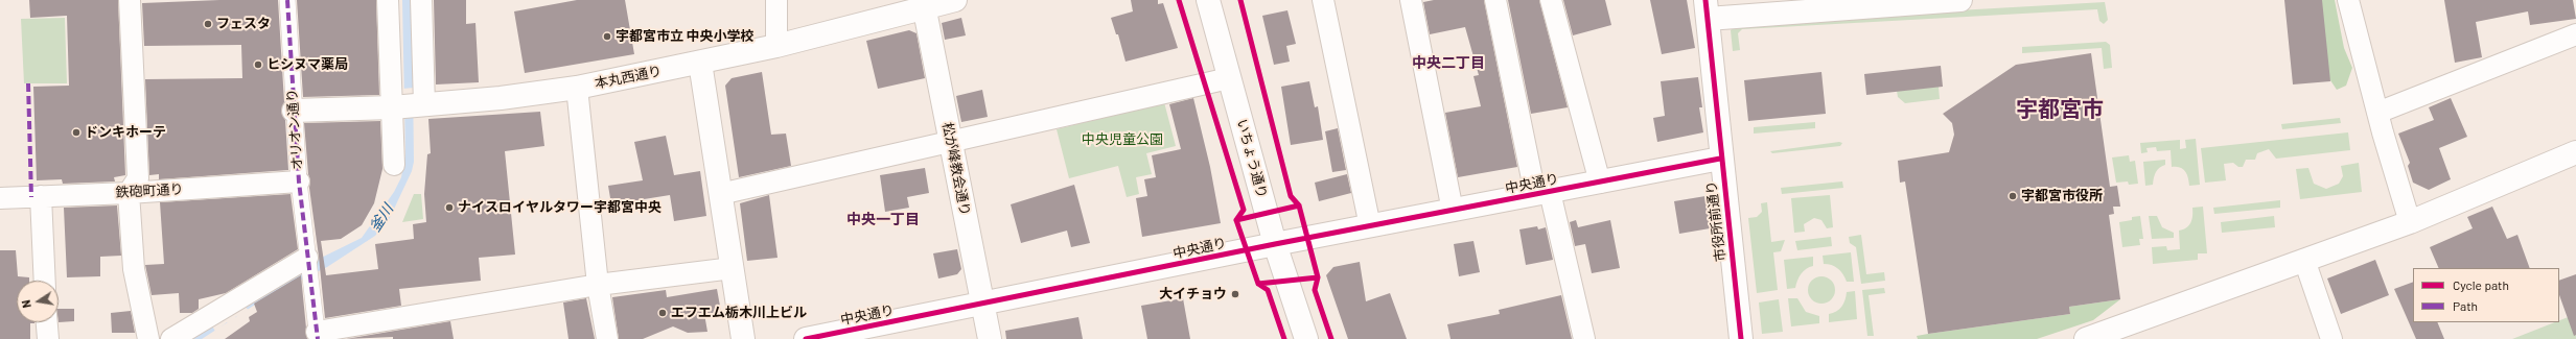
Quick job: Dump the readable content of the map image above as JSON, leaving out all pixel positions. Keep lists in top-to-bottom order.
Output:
{
  "streets": {
    "street": [
      "本丸西通り",
      "オリオン通り",
      "いちょう通り",
      "松が峰教会通り",
      "中央通り",
      "鉄砲町通り",
      "市役所前通り"
    ]
  },
  "crossings": [
    ["本丸西通り", "オリオン通り"],
    ["本丸西通り", "松が峰教会通り"],
    ["オリオン通り", "鉄砲町通り"],
    ["いちょう通り", "中央通り"],
    ["松が峰教会通り", "中央通り"],
    ["中央通り", "市役所前通り"]
  ],
  "districts": ["中央二丁目", "宇都宮市", "中央一丁目"],
  "water": ["釜川"],
  "parks": ["中央児童公園"],
  "places": [
    "フェスタ",
    "宇都宮市立 中央小学校",
    "ヒシヌマ薬局",
    "ドンキホーテ",
    "宇都宮市役所",
    "ナイスロイヤルタワー宇都宮中央",
    "大イチョウ",
    "エフエム栃木川上ビル"
  ],
  "legend": ["Cycle path", "Path"],
  "north": "left"
}
